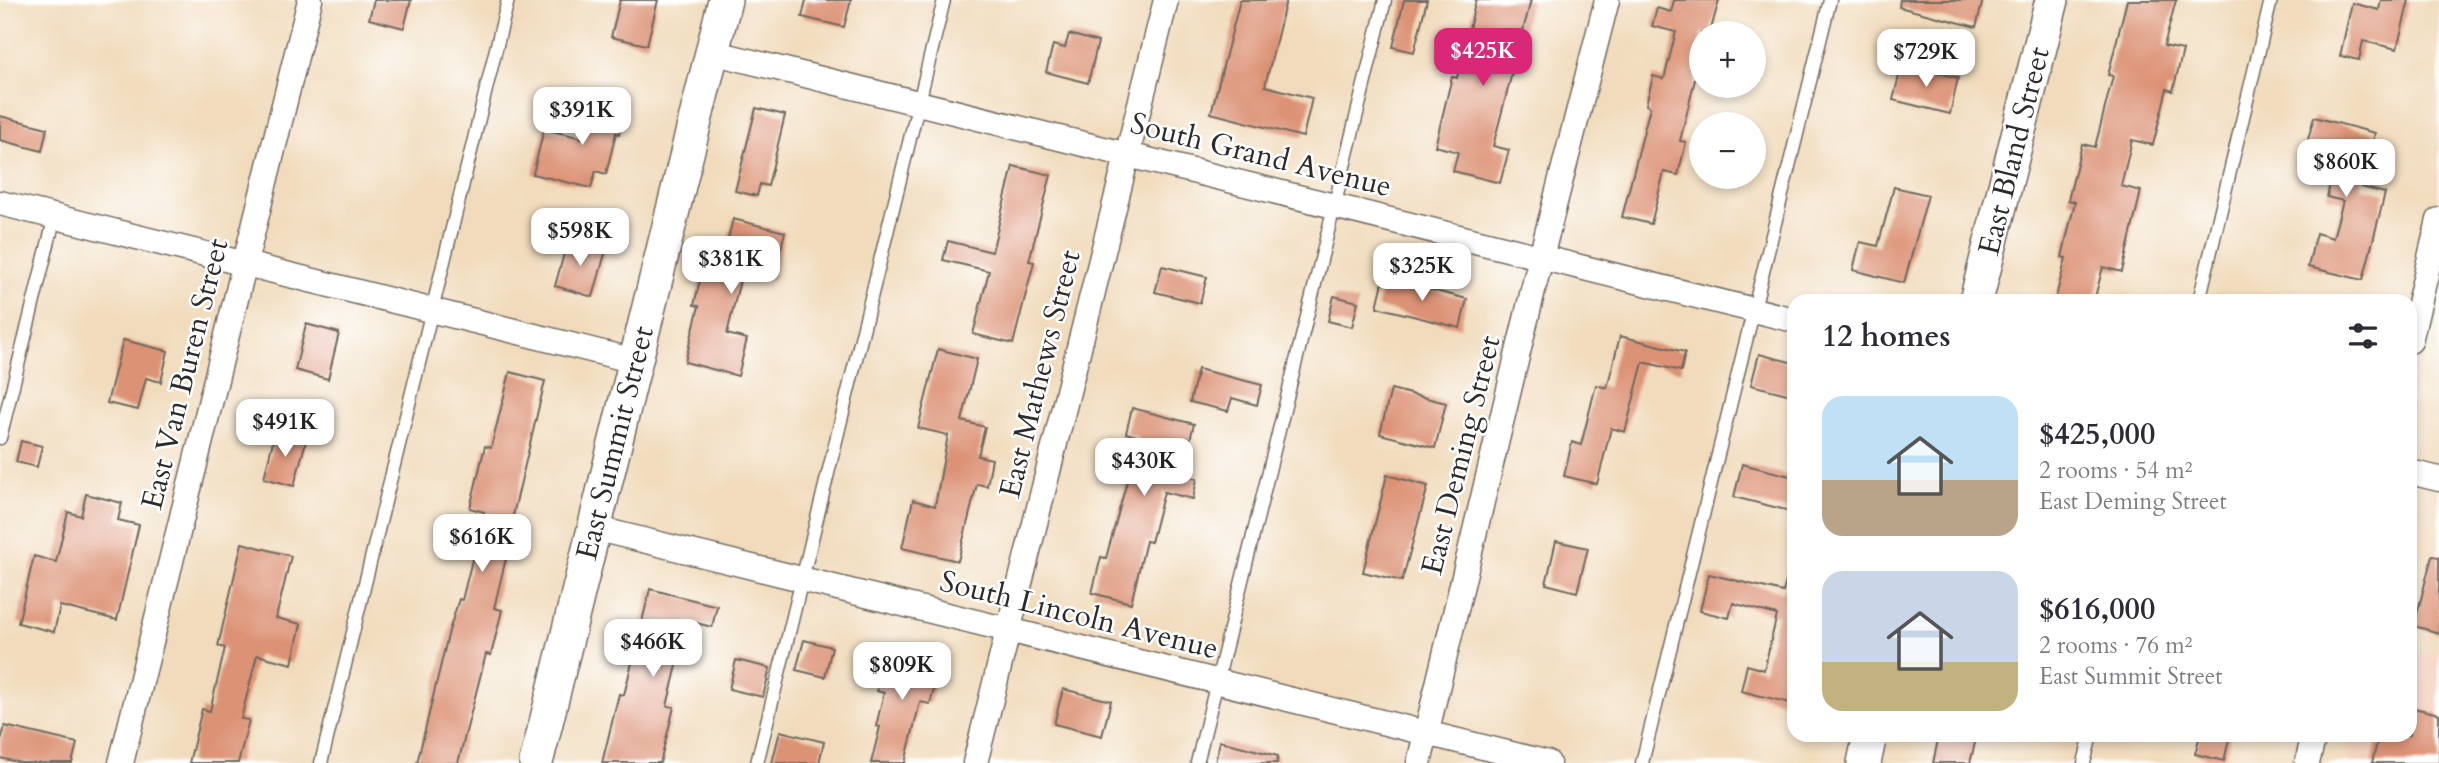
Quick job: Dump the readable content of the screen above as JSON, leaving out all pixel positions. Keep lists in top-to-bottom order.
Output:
{
  "streets": {
    "street": [
      "East Bland Street",
      "South Grand Avenue",
      "East Van Buren Street",
      "East Mathews Street",
      "East Summit Street",
      "East Deming Street",
      "South Lincoln Avenue"
    ]
  },
  "crossings": [
    ["South Grand Avenue", "East Mathews Street"],
    ["South Grand Avenue", "East Summit Street"],
    ["South Grand Avenue", "East Deming Street"],
    ["East Mathews Street", "South Lincoln Avenue"],
    ["East Summit Street", "South Lincoln Avenue"],
    ["East Deming Street", "South Lincoln Avenue"]
  ],
  "page": {
    "map_buttons": ["+", "−"],
    "price": [
      "$425K",
      "$729K",
      "$391K",
      "$860K",
      "$598K",
      "$381K",
      "$325K",
      "$491K",
      "$430K",
      "$616K",
      "$466K",
      "$809K"
    ],
    "heading": "12 homes",
    "list": [
      {
        "name": "$425,000",
        "note": "2 rooms · 54 m² · East Deming Street"
      },
      {
        "name": "$616,000",
        "note": "2 rooms · 76 m² · East Summit Street"
      }
    ]
  }
}
